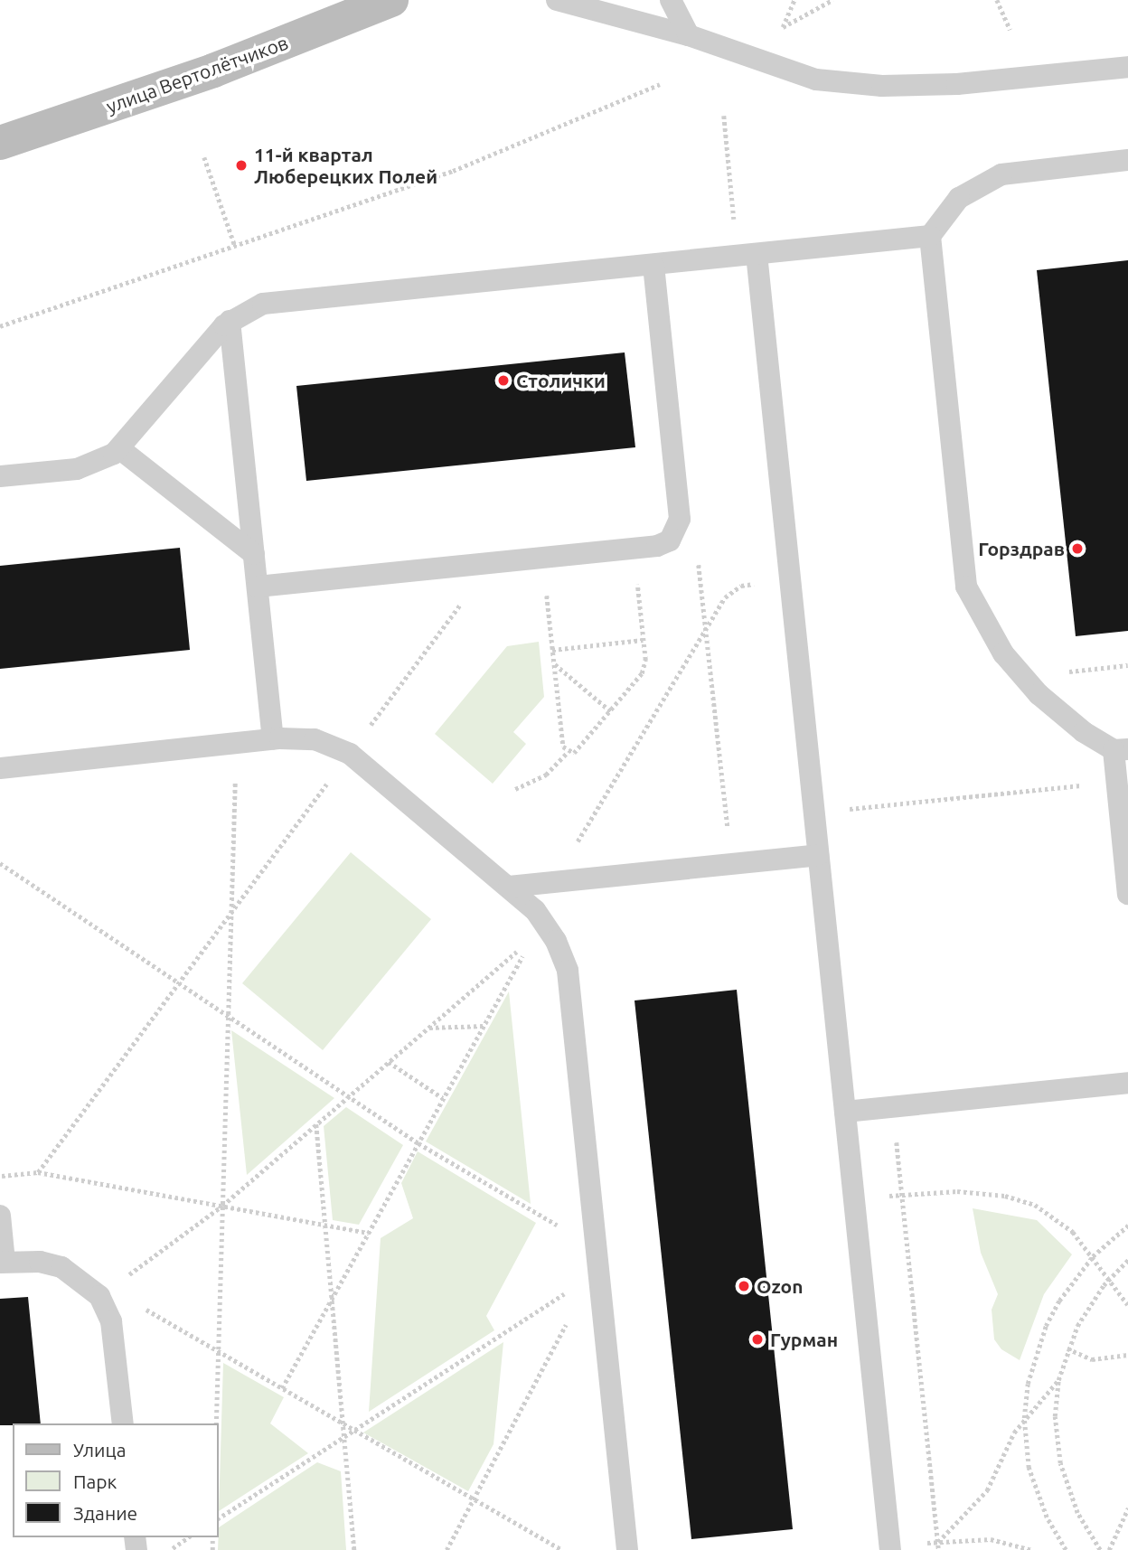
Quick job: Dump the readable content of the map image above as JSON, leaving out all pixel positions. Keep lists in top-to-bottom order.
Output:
{
  "streets": {
    "main road": ["улица Вертолётчиков"]
  },
  "places": [
    "11-й квартал Люберецких Полей",
    "Столички",
    "Горздрав",
    "Ozon",
    "Гурман"
  ],
  "legend": ["Улица", "Парк", "Здание"]
}
